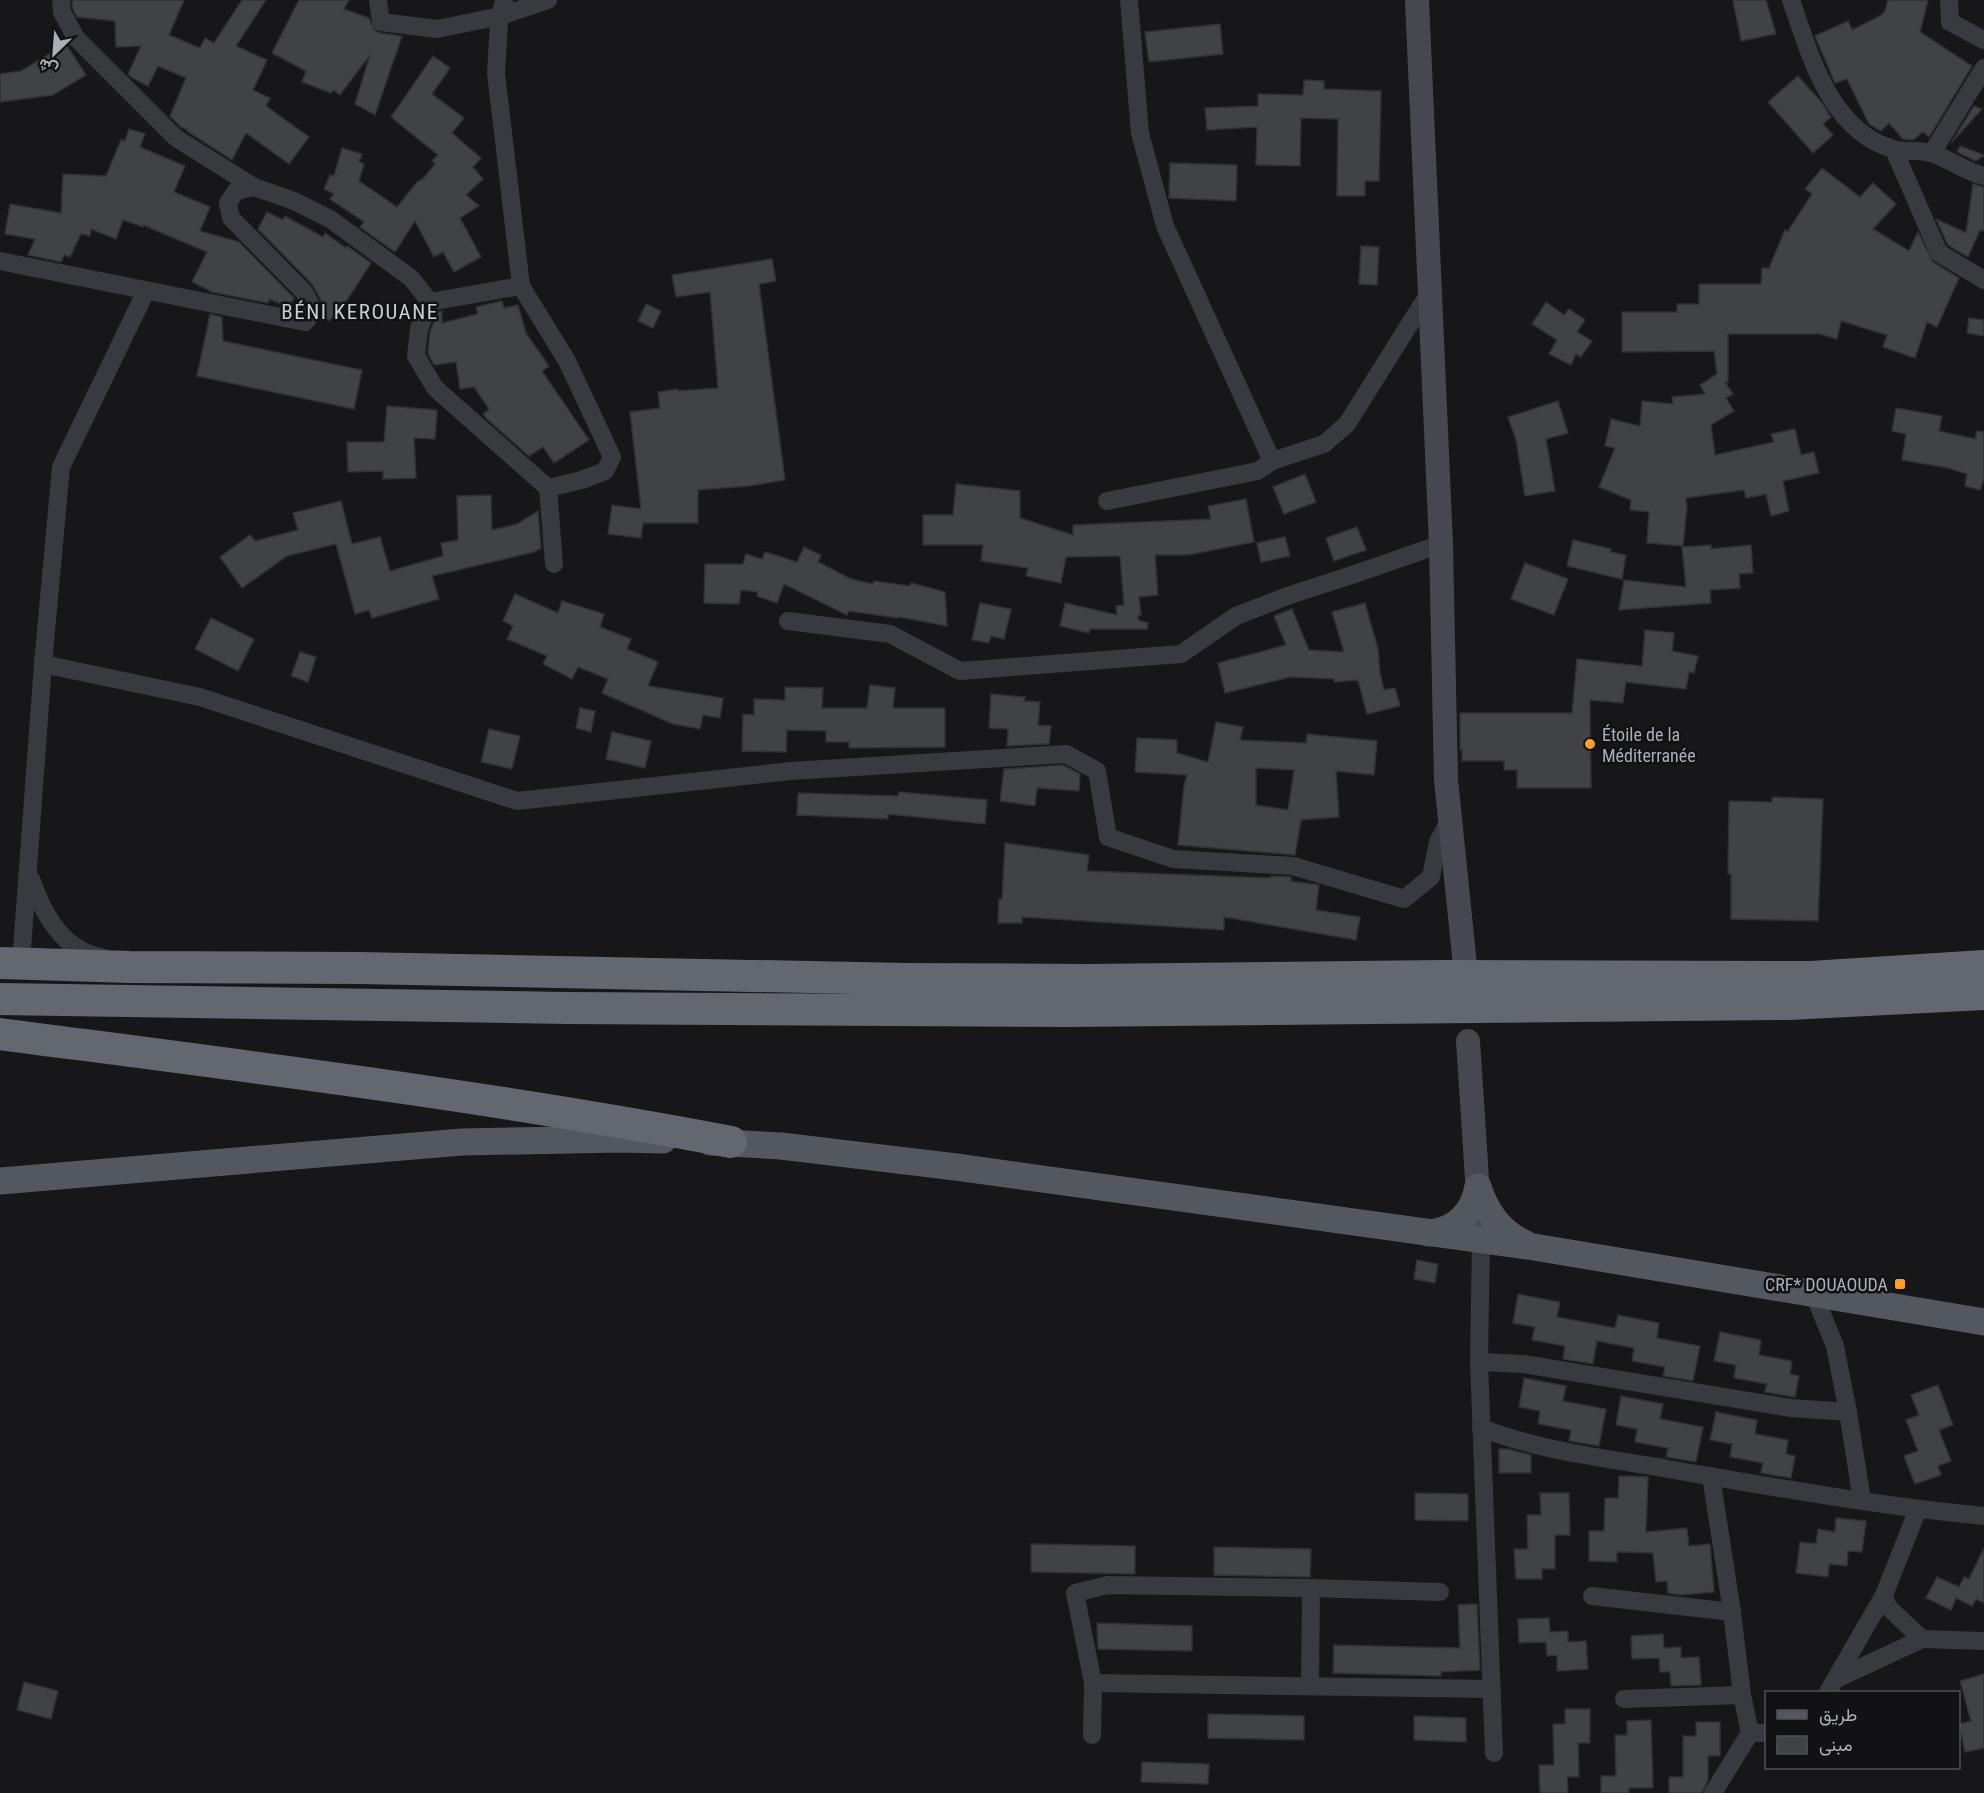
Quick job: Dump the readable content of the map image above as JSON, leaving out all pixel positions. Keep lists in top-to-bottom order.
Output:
{
  "districts": ["BÉNI KEROUANE"],
  "places": {
    "other": ["Étoile de la Méditerranée"],
    "transit": ["CRF* DOUAOUDA"]
  },
  "legend": ["طريق", "مبنى"],
  "north": "bottom left"
}
